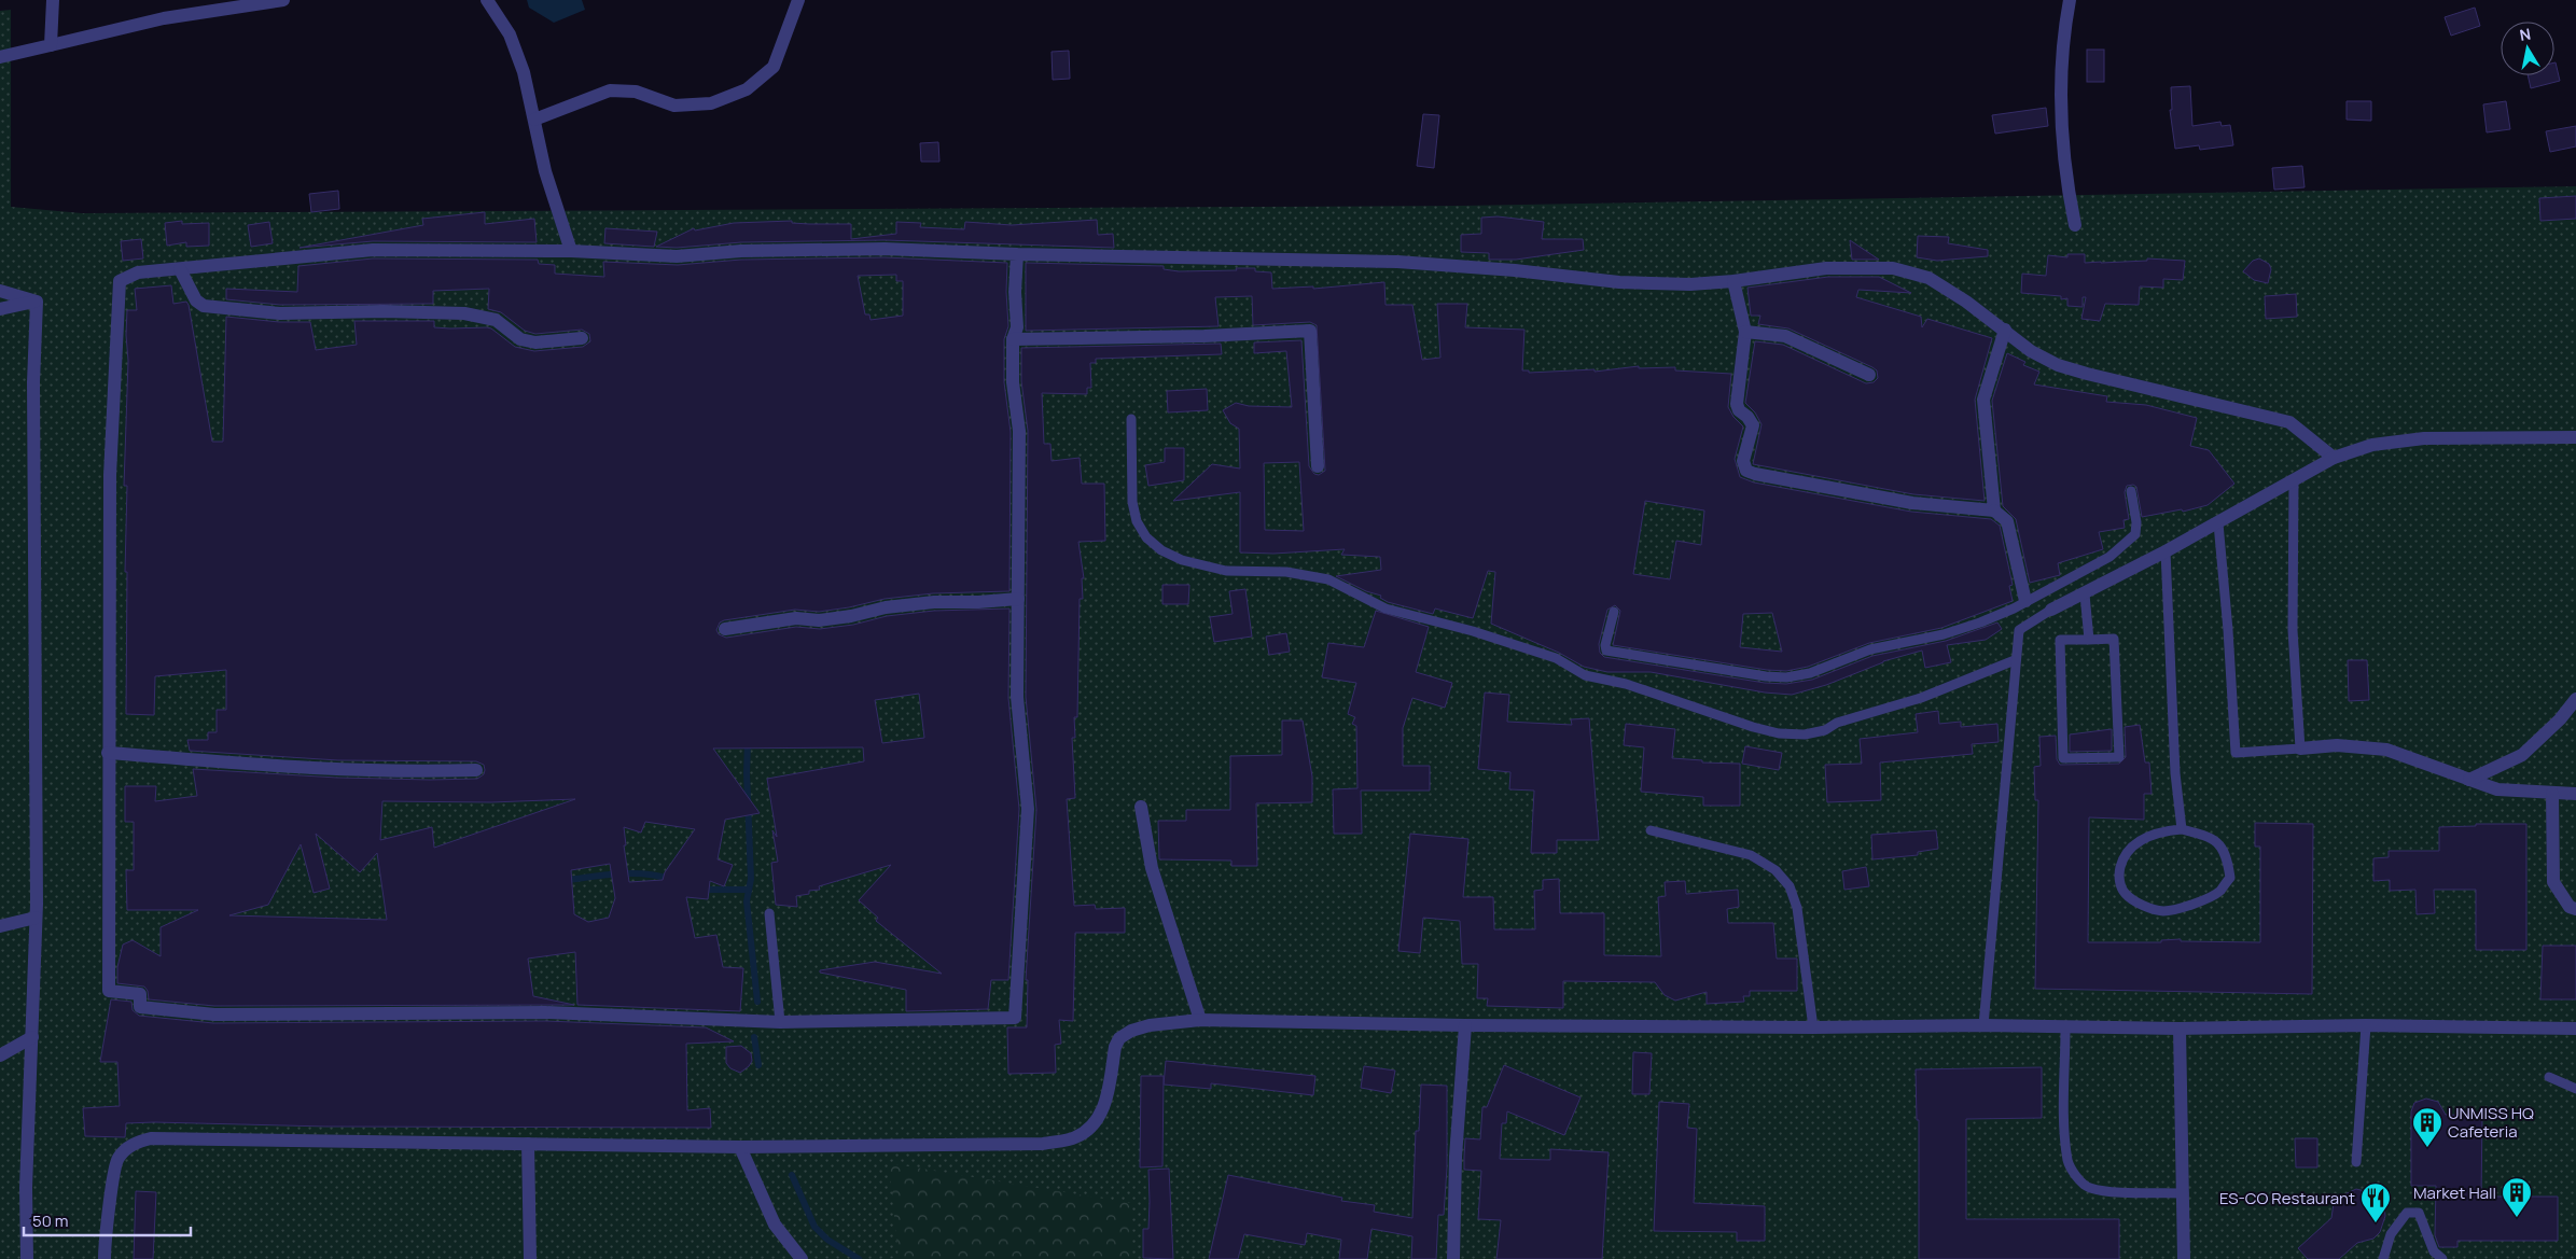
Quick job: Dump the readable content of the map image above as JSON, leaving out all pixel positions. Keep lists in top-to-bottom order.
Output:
{
  "places": {
    "building": ["UNMISS HQ Cafeteria", "Market Hall"],
    "restaurant": ["ES-CO Restaurant"]
  },
  "scale_bar": "50 m",
  "north": "top"
}
